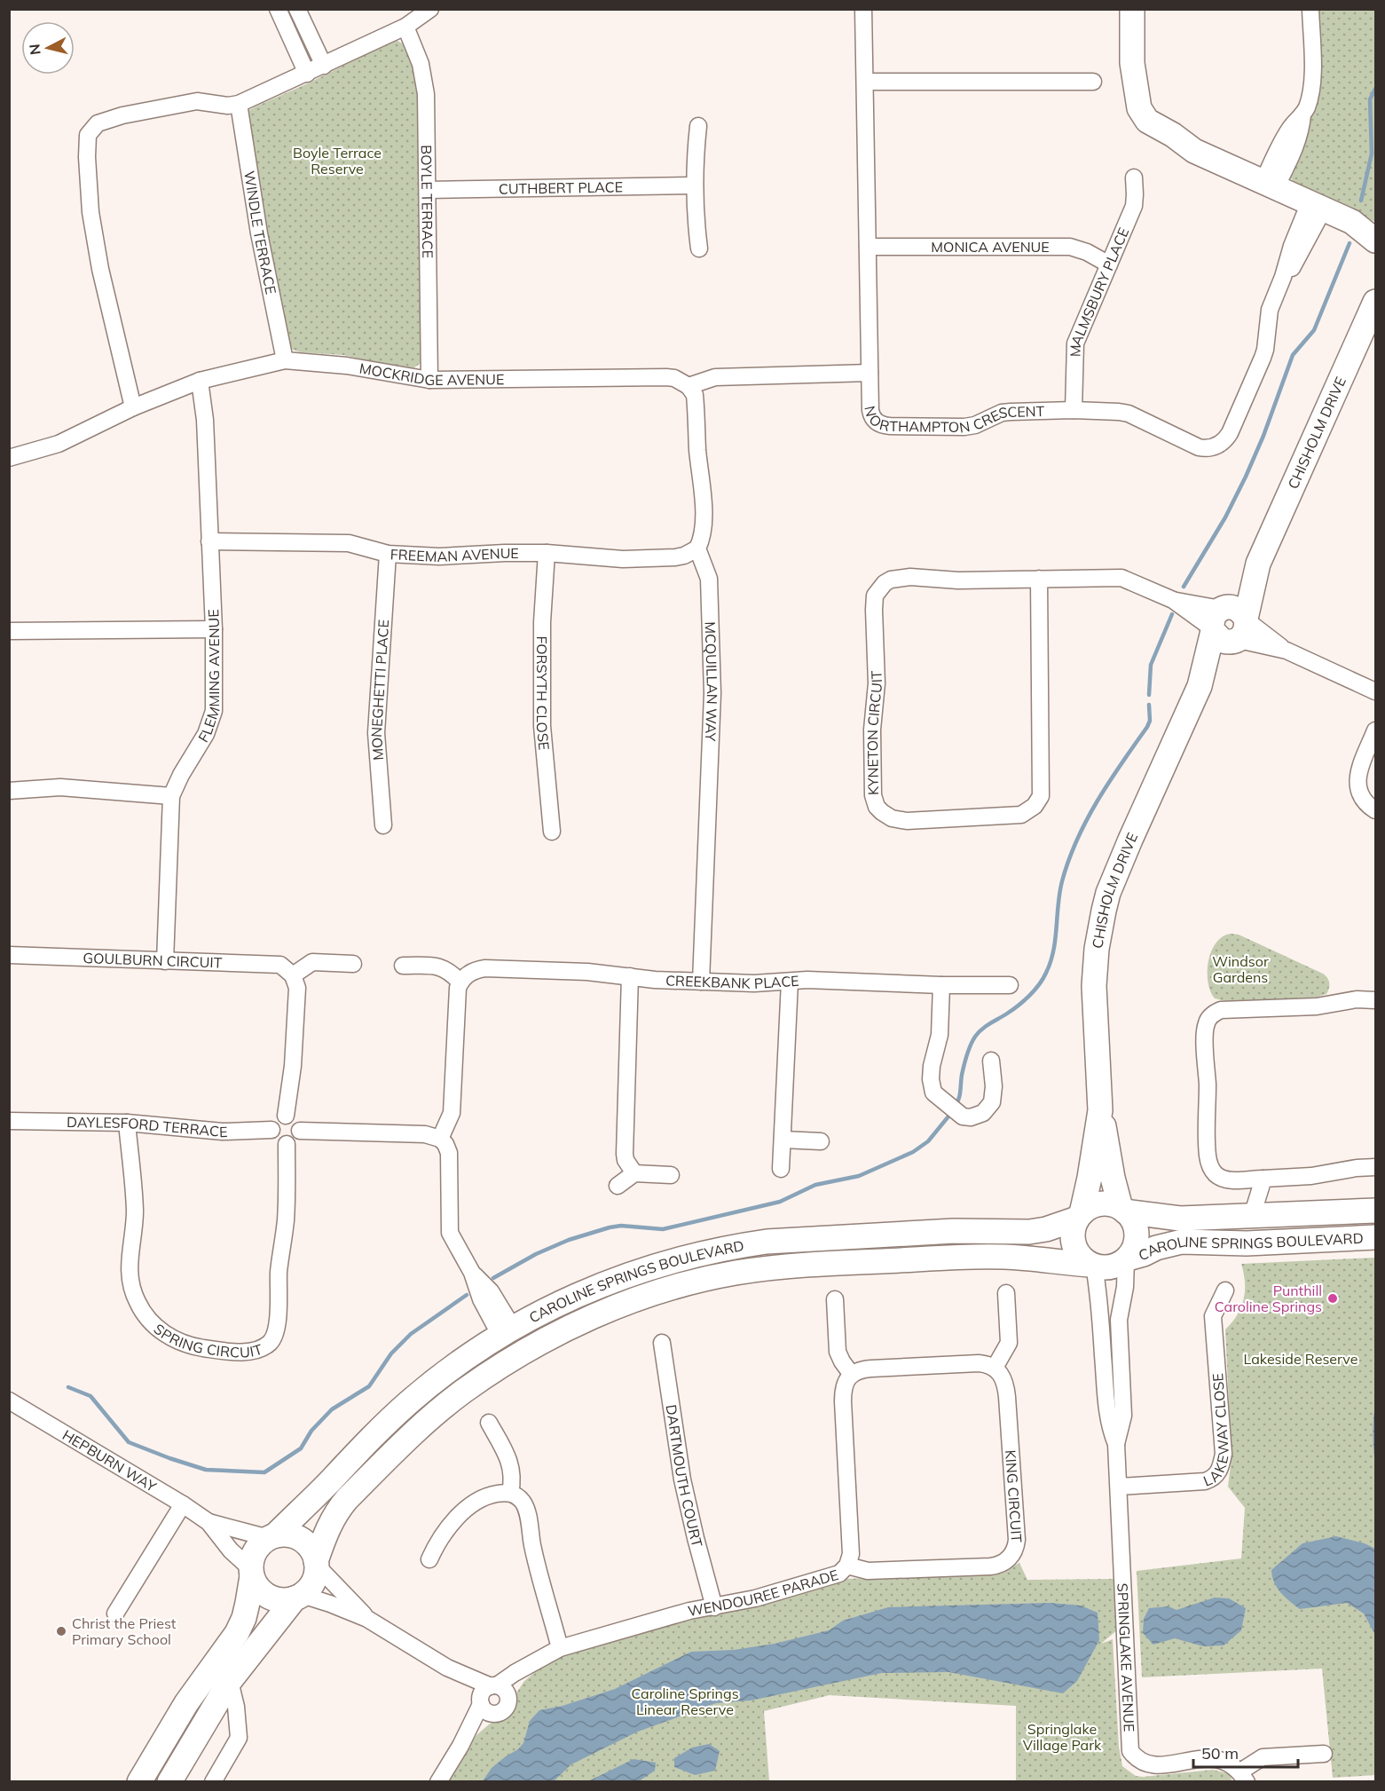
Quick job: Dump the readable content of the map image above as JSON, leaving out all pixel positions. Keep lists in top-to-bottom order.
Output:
{
  "streets": {
    "main road": ["CHISHOLM DRIVE", "CAROLINE SPRINGS BOULEVARD"],
    "street": [
      "CUTHBERT PLACE",
      "BOYLE TERRACE",
      "WINDLE TERRACE",
      "MONICA AVENUE",
      "MALMSBURY PLACE",
      "MOCKRIDGE AVENUE",
      "NORTHAMPTON CRESCENT",
      "FREEMAN AVENUE",
      "FLEMMING AVENUE",
      "MCQUILLAN WAY",
      "MONEGHETTI PLACE",
      "FORSYTH CLOSE",
      "KYNETON CIRCUIT",
      "GOULBURN CIRCUIT",
      "CREEKBANK PLACE",
      "DAYLESFORD TERRACE",
      "SPRING CIRCUIT",
      "LAKEWAY CLOSE",
      "HEPBURN WAY",
      "DARTMOUTH COURT",
      "KING CIRCUIT",
      "WENDOUREE PARADE",
      "SPRINGLAKE AVENUE"
    ]
  },
  "crossings": [
    ["CUTHBERT PLACE", "BOYLE TERRACE"],
    ["BOYLE TERRACE", "MOCKRIDGE AVENUE"],
    ["WINDLE TERRACE", "MOCKRIDGE AVENUE"],
    ["MONICA AVENUE", "MALMSBURY PLACE"],
    ["MONICA AVENUE", "NORTHAMPTON CRESCENT"],
    ["MALMSBURY PLACE", "NORTHAMPTON CRESCENT"],
    ["MOCKRIDGE AVENUE", "FLEMMING AVENUE"],
    ["CHISHOLM DRIVE", "KYNETON CIRCUIT"],
    ["CHISHOLM DRIVE", "CAROLINE SPRINGS BOULEVARD"],
    ["CHISHOLM DRIVE", "SPRINGLAKE AVENUE"],
    ["FREEMAN AVENUE", "FLEMMING AVENUE"],
    ["FREEMAN AVENUE", "MCQUILLAN WAY"],
    ["FREEMAN AVENUE", "MONEGHETTI PLACE"],
    ["FREEMAN AVENUE", "FORSYTH CLOSE"],
    ["FLEMMING AVENUE", "GOULBURN CIRCUIT"],
    ["MCQUILLAN WAY", "CREEKBANK PLACE"],
    ["DAYLESFORD TERRACE", "SPRING CIRCUIT"],
    ["CAROLINE SPRINGS BOULEVARD", "HEPBURN WAY"],
    ["CAROLINE SPRINGS BOULEVARD", "SPRINGLAKE AVENUE"],
    ["LAKEWAY CLOSE", "SPRINGLAKE AVENUE"],
    ["DARTMOUTH COURT", "WENDOUREE PARADE"],
    ["KING CIRCUIT", "WENDOUREE PARADE"]
  ],
  "parks": [
    "Boyle Terrace Reserve",
    "Windsor Gardens",
    "Lakeside Reserve",
    "Caroline Springs Linear Reserve",
    "Springlake Village Park"
  ],
  "places": ["Punthill Caroline Springs", "Christ the Priest Primary School"],
  "scale_bar": "50 m",
  "north": "left"
}
